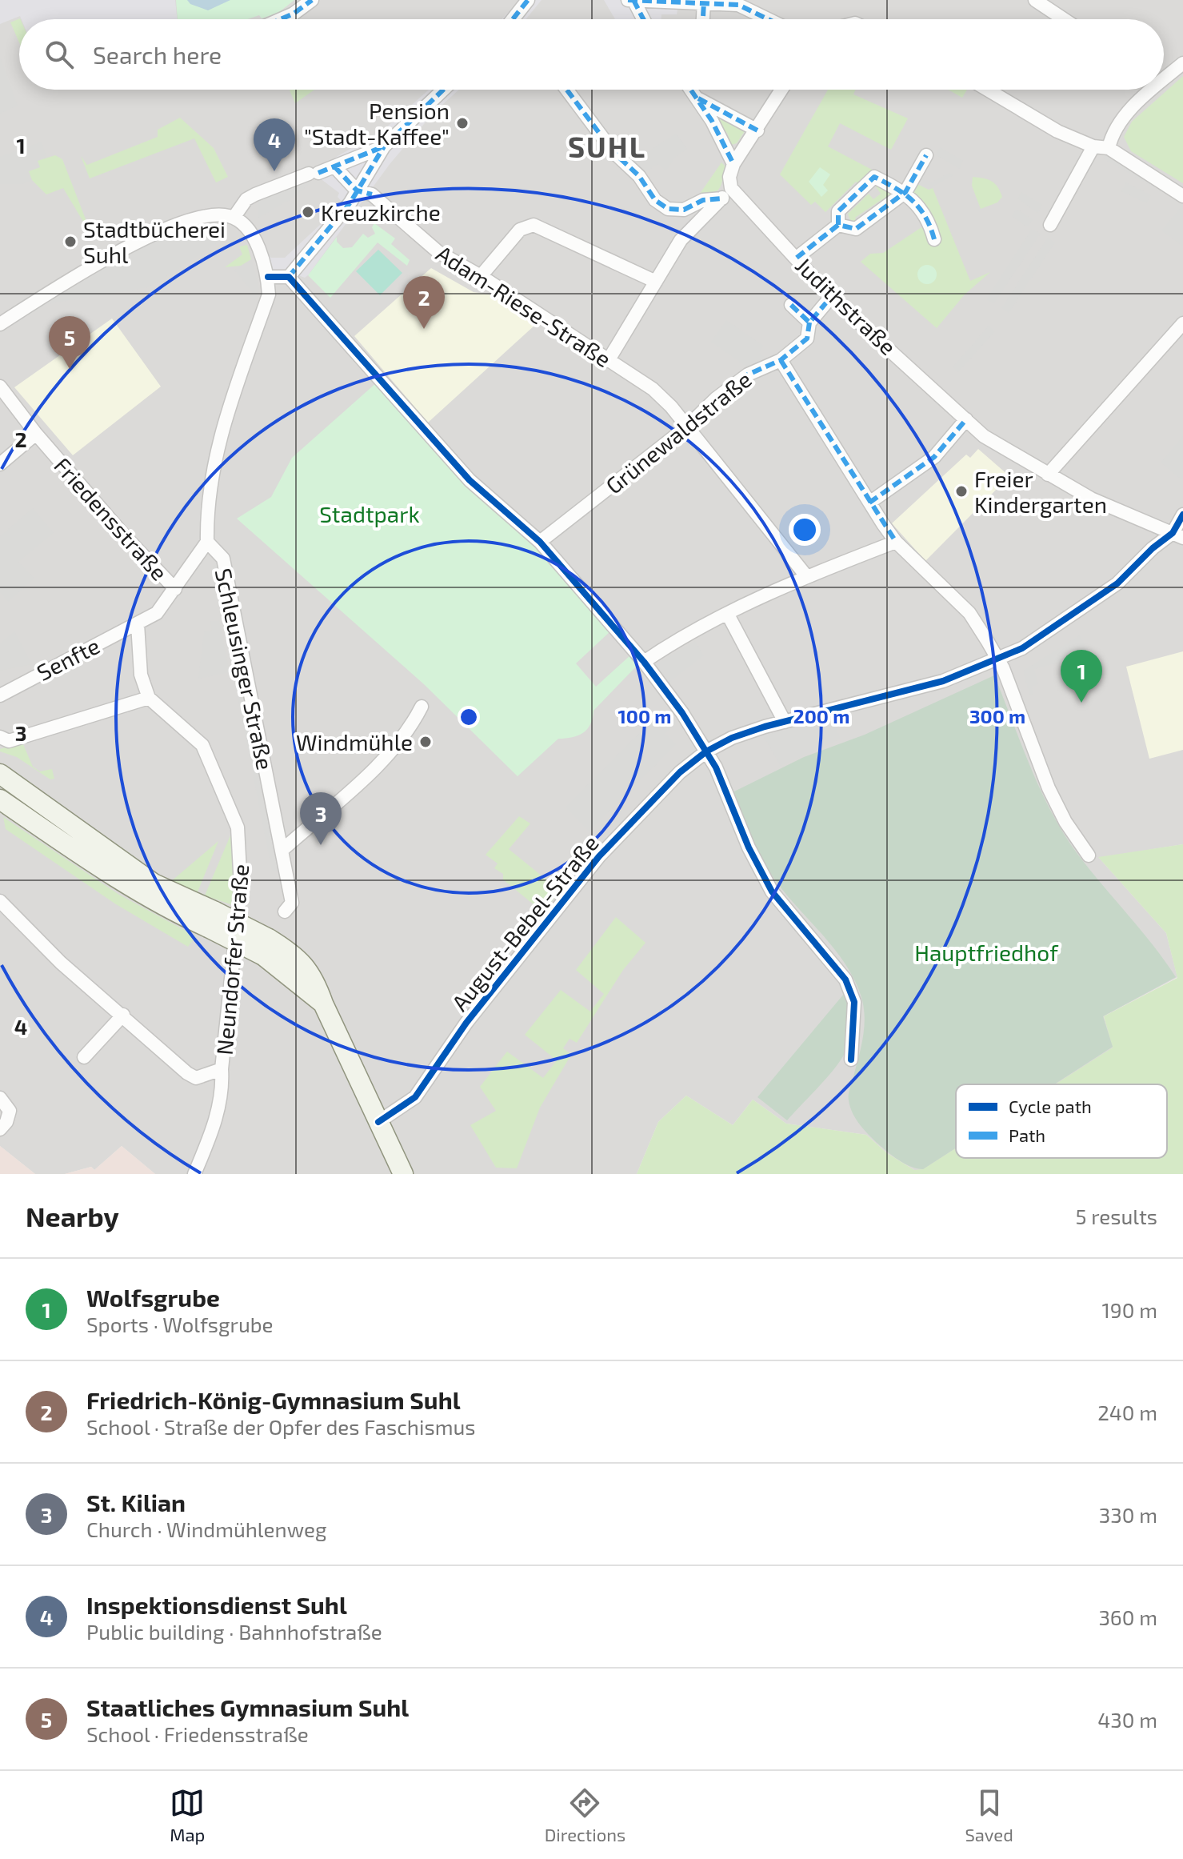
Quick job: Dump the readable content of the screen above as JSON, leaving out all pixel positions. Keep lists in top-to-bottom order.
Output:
{
  "streets": {
    "street": [
      "Adam-Riese-Straße",
      "Judithstraße",
      "Grünewaldstraße",
      "Friedensstraße",
      "Senfte",
      "Schleusinger Straße",
      "August-Bebel-Straße",
      "Neundorfer Straße"
    ]
  },
  "crossings": [
    ["Adam-Riese-Straße", "Grünewaldstraße"],
    ["Judithstraße", "Grünewaldstraße"],
    ["Judithstraße", "August-Bebel-Straße"],
    ["Friedensstraße", "Senfte"],
    ["Senfte", "Schleusinger Straße"]
  ],
  "districts": ["SUHL"],
  "parks": ["Stadtpark", "Hauptfriedhof"],
  "places": [
    "Pension \"Stadt-Kaffee\"",
    "Kreuzkirche",
    "Stadtbücherei Suhl",
    "Freier Kindergarten",
    "Windmühle"
  ],
  "legend": ["Cycle path", "Path"],
  "page": {
    "search": "Search here",
    "pins": [
      "4",
      "2",
      "5",
      "1",
      "3"
    ],
    "heading": ["Nearby", "5 results"],
    "list": [
      {
        "mark": "1",
        "name": "Wolfsgrube",
        "note": "Sports · Wolfsgrube",
        "value": "190 m"
      },
      {
        "mark": "2",
        "name": "Friedrich-König-Gymnasium Suhl",
        "note": "School · Straße der Opfer des Faschismus",
        "value": "240 m"
      },
      {
        "mark": "3",
        "name": "St. Kilian",
        "note": "Church · Windmühlenweg",
        "value": "330 m"
      },
      {
        "mark": "4",
        "name": "Inspektionsdienst Suhl",
        "note": "Public building · Bahnhofstraße",
        "value": "360 m"
      },
      {
        "mark": "5",
        "name": "Staatliches Gymnasium Suhl",
        "note": "School · Friedensstraße",
        "value": "430 m"
      }
    ],
    "nav": ["Map", "Directions", "Saved"]
  },
  "grid": {
    "rows": [
      "1",
      "2",
      "3",
      "4"
    ]
  },
  "rings": ["100 m", "200 m", "300 m"]
}
